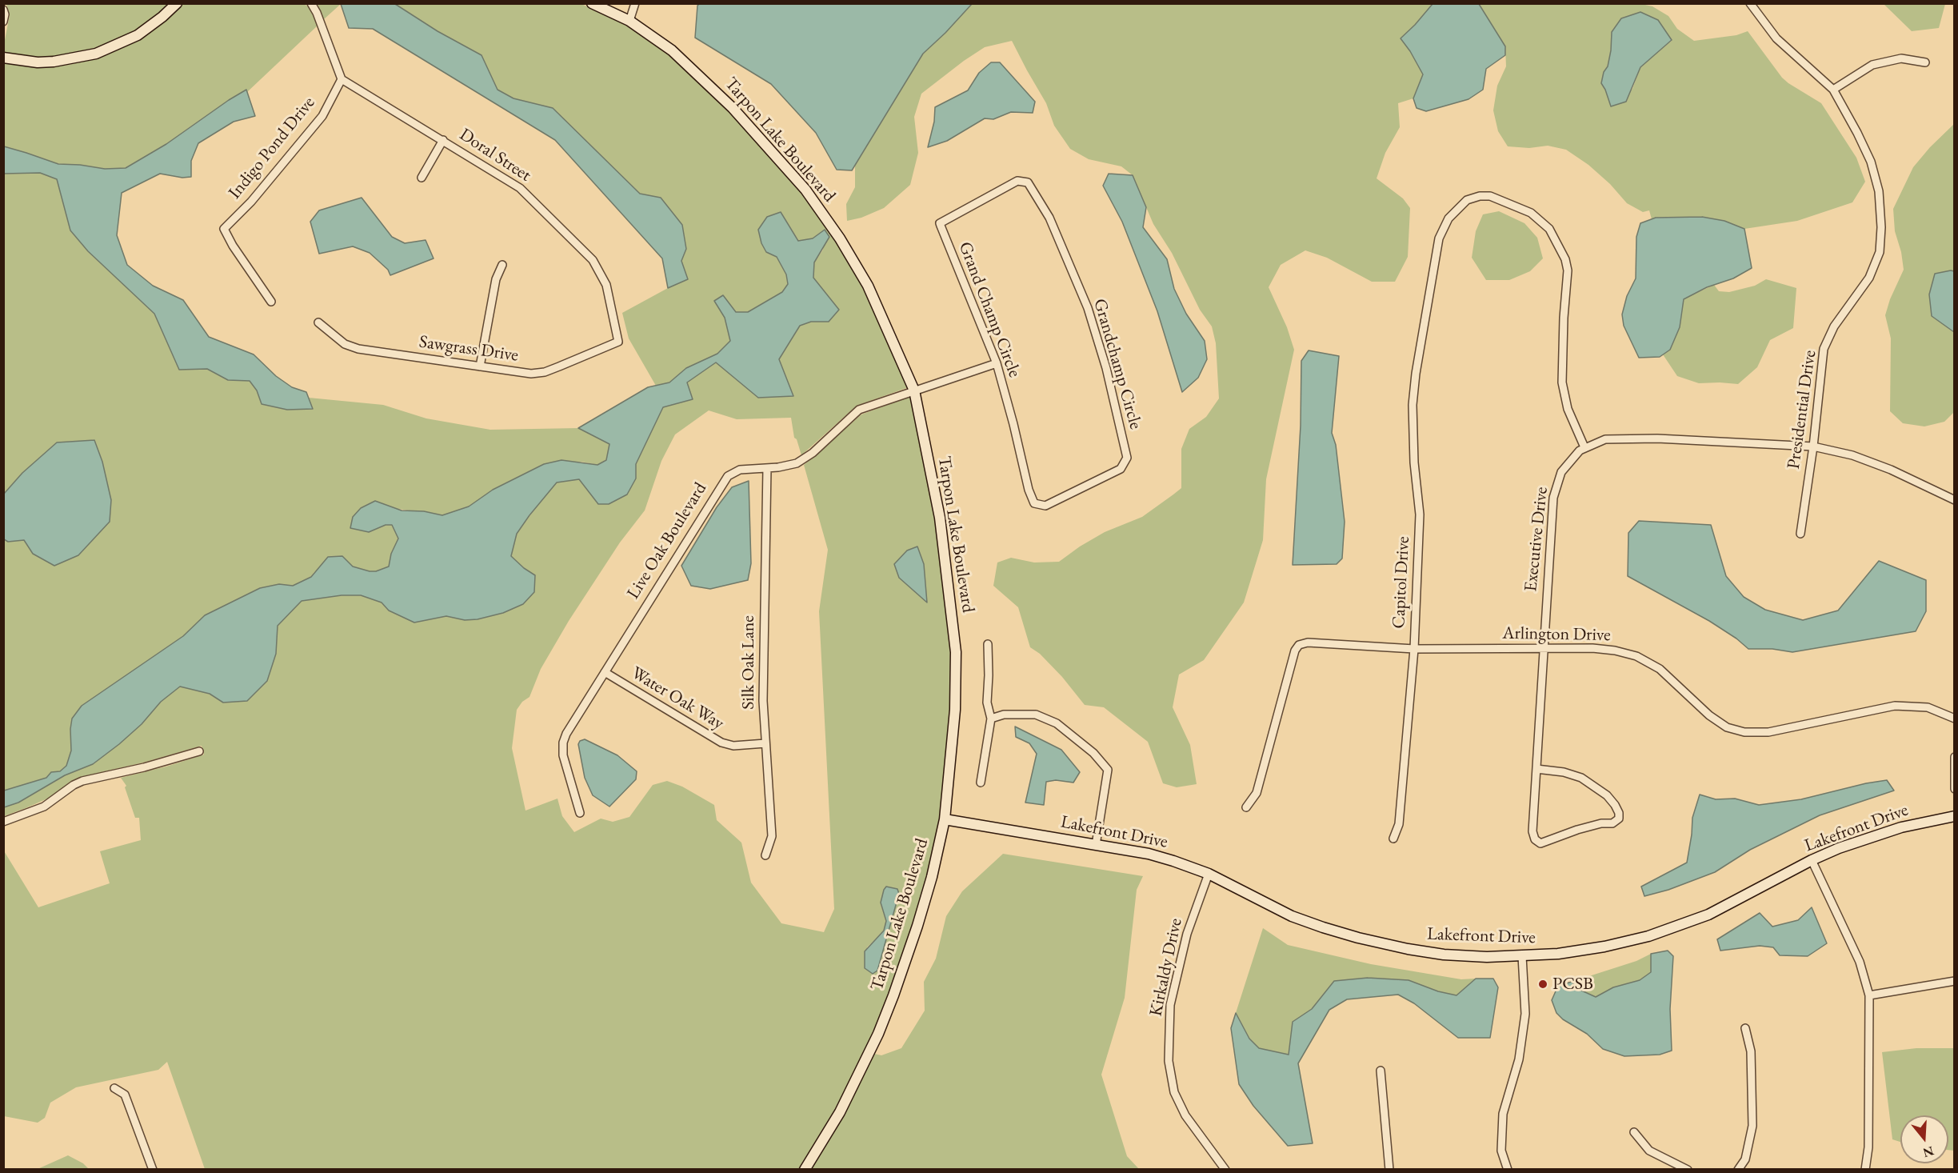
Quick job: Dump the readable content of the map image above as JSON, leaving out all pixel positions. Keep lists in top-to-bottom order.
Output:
{
  "streets": {
    "street": [
      "Tarpon Lake Boulevard",
      "Indigo Pond Drive",
      "Doral Street",
      "Grand Champ Circle",
      "Sawgrass Drive",
      "Grandchamp Circle",
      "Presidential Drive",
      "Executive Drive",
      "Live Oak Boulevard",
      "Capitol Drive",
      "Arlington Drive",
      "Silk Oak Lane",
      "Water Oak Way",
      "Lakefront Drive",
      "Kirkaldy Drive"
    ]
  },
  "crossings": [
    ["Tarpon Lake Boulevard", "Live Oak Boulevard"],
    ["Tarpon Lake Boulevard", "Lakefront Drive"],
    ["Indigo Pond Drive", "Doral Street"],
    ["Doral Street", "Sawgrass Drive"],
    ["Grand Champ Circle", "Grandchamp Circle"],
    ["Grand Champ Circle", "Live Oak Boulevard"],
    ["Presidential Drive", "Executive Drive"],
    ["Executive Drive", "Capitol Drive"],
    ["Executive Drive", "Arlington Drive"],
    ["Live Oak Boulevard", "Silk Oak Lane"],
    ["Live Oak Boulevard", "Water Oak Way"],
    ["Capitol Drive", "Arlington Drive"],
    ["Silk Oak Lane", "Water Oak Way"],
    ["Lakefront Drive", "Kirkaldy Drive"]
  ],
  "places": ["PCSB"],
  "north": "bottom"
}
